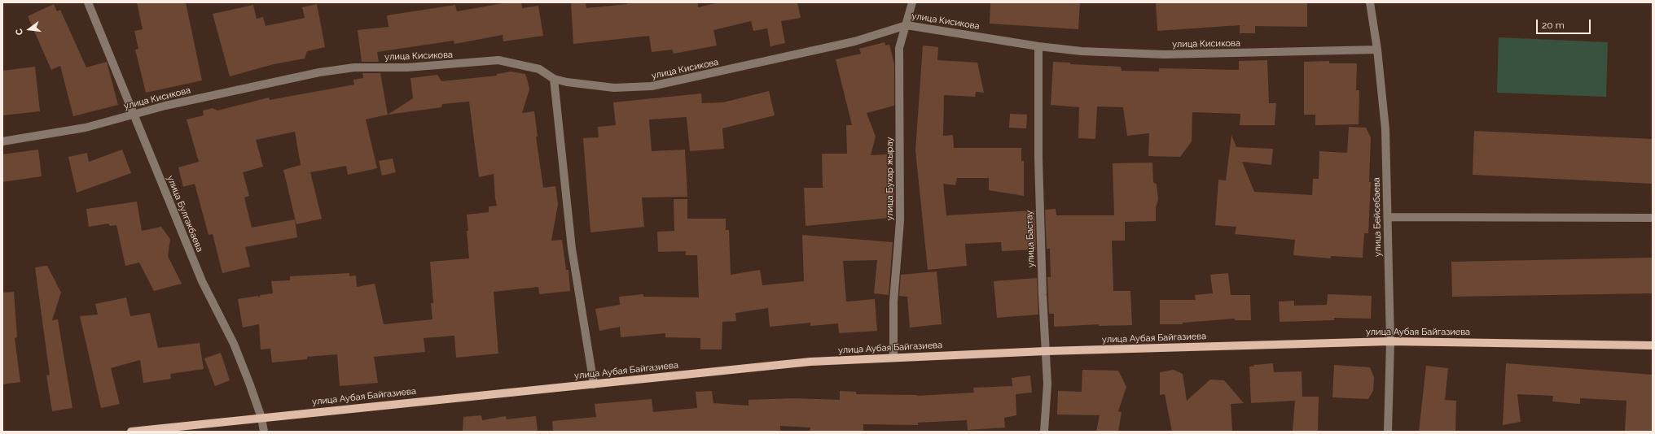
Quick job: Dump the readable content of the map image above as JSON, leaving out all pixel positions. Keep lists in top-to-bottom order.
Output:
{
  "streets": {
    "main road": ["улица Аубая Байгазиева"],
    "street": [
      "улица Кисикова",
      "улица Бухар жырау",
      "улица Булгакбаева",
      "улица Бейсебаева",
      "улица Бастау"
    ]
  },
  "crossings": [
    ["улица Кисикова", "улица Бухар жырау"],
    ["улица Кисикова", "улица Булгакбаева"],
    ["улица Кисикова", "улица Бейсебаева"],
    ["улица Кисикова", "улица Бастау"],
    ["улица Бухар жырау", "улица Аубая Байгазиева"],
    ["улица Булгакбаева", "улица Аубая Байгазиева"],
    ["улица Бейсебаева", "улица Аубая Байгазиева"],
    ["улица Бастау", "улица Аубая Байгазиева"]
  ],
  "scale_bar": "20 m",
  "north": "left"
}
